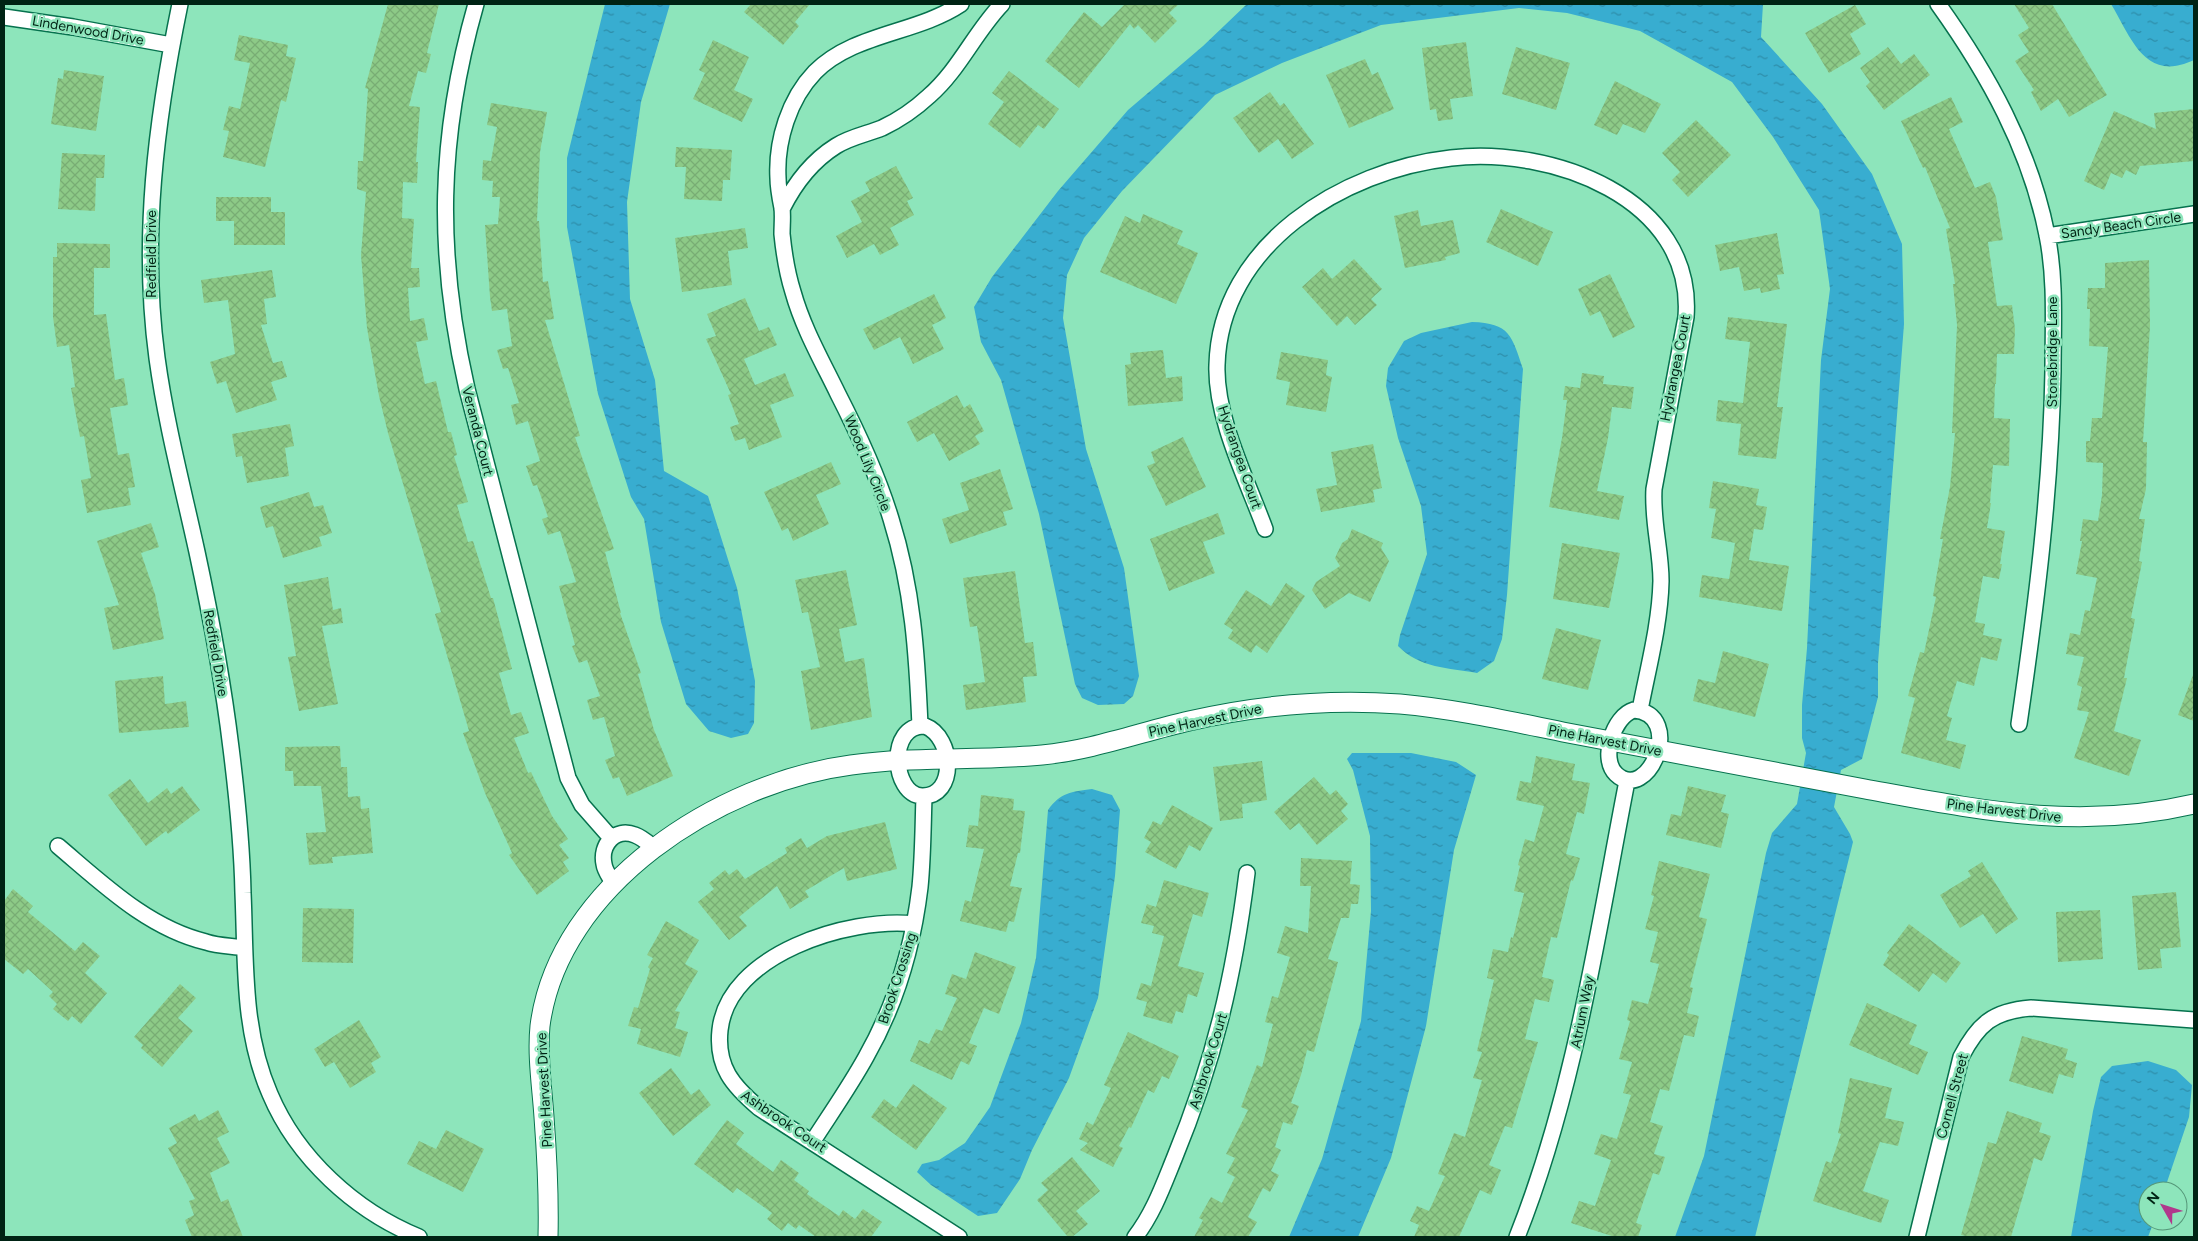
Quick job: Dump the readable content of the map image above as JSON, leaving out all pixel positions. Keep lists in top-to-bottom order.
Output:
{
  "streets": {
    "street": [
      "Lindenwood Drive",
      "Sandy Beach Circle",
      "Redfield Drive",
      "Stonebridge Lane",
      "Hydrangea Court",
      "Veranda Court",
      "Wood Lily Circle",
      "Pine Harvest Drive",
      "Brook Crossing",
      "Atrium Way",
      "Ashbrook Court",
      "Cornell Street"
    ]
  },
  "crossings": [
    ["Lindenwood Drive", "Redfield Drive"],
    ["Sandy Beach Circle", "Stonebridge Lane"],
    ["Brook Crossing", "Ashbrook Court"]
  ],
  "north": "top left"
}
